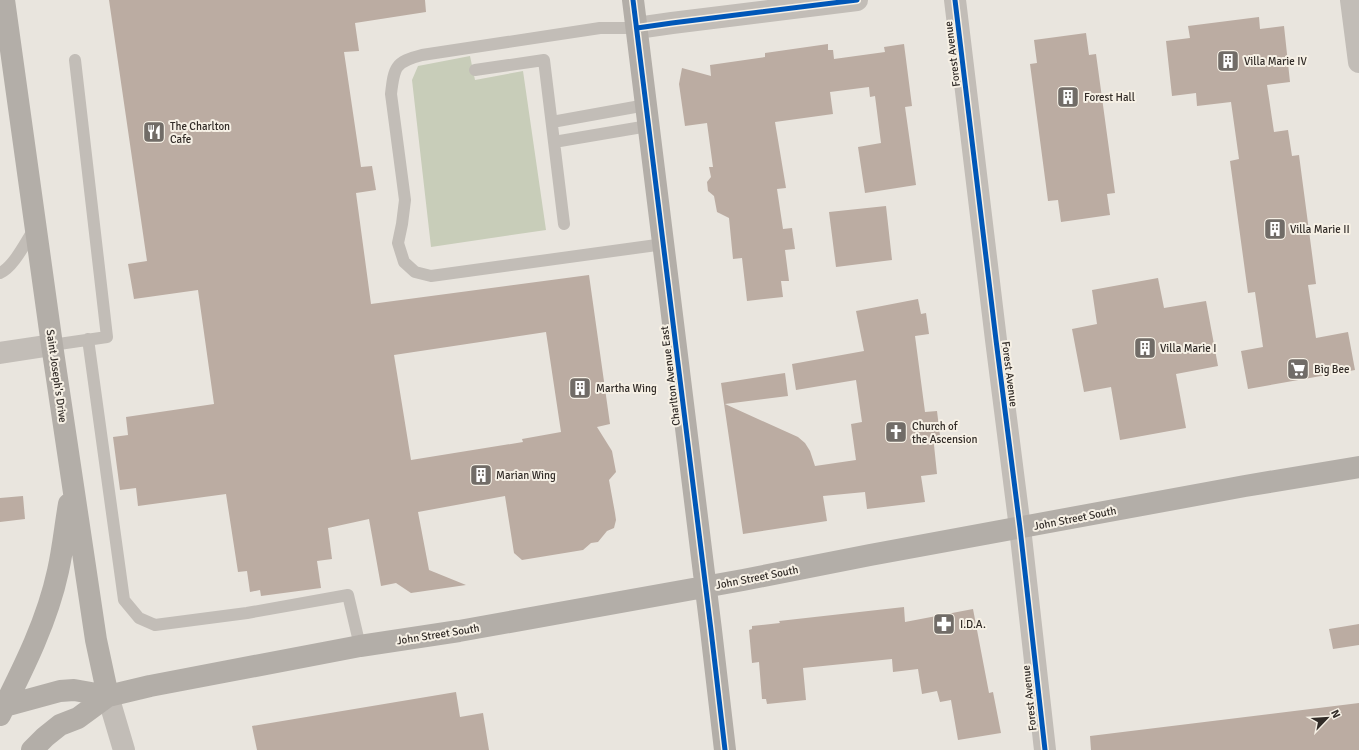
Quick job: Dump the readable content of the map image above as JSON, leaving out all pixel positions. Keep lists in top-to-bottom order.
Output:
{
  "streets": {
    "main road": ["Saint Joseph's Drive", "Charlton Avenue East", "John Street South"],
    "street": ["Forest Avenue"]
  },
  "crossings": [
    ["Forest Avenue", "John Street South"],
    ["Saint Joseph's Drive", "John Street South"],
    ["Charlton Avenue East", "John Street South"]
  ],
  "places": {
    "building": [
      "Villa Marie IV",
      "Forest Hall",
      "Villa Marie II",
      "Villa Marie I",
      "Martha Wing",
      "Marian Wing"
    ],
    "restaurant": ["The Charlton Cafe"],
    "supermarket": ["Big Bee"],
    "church": ["Church of the Ascension"],
    "pharmacy": ["I.D.A."]
  },
  "north": "top right"
}
